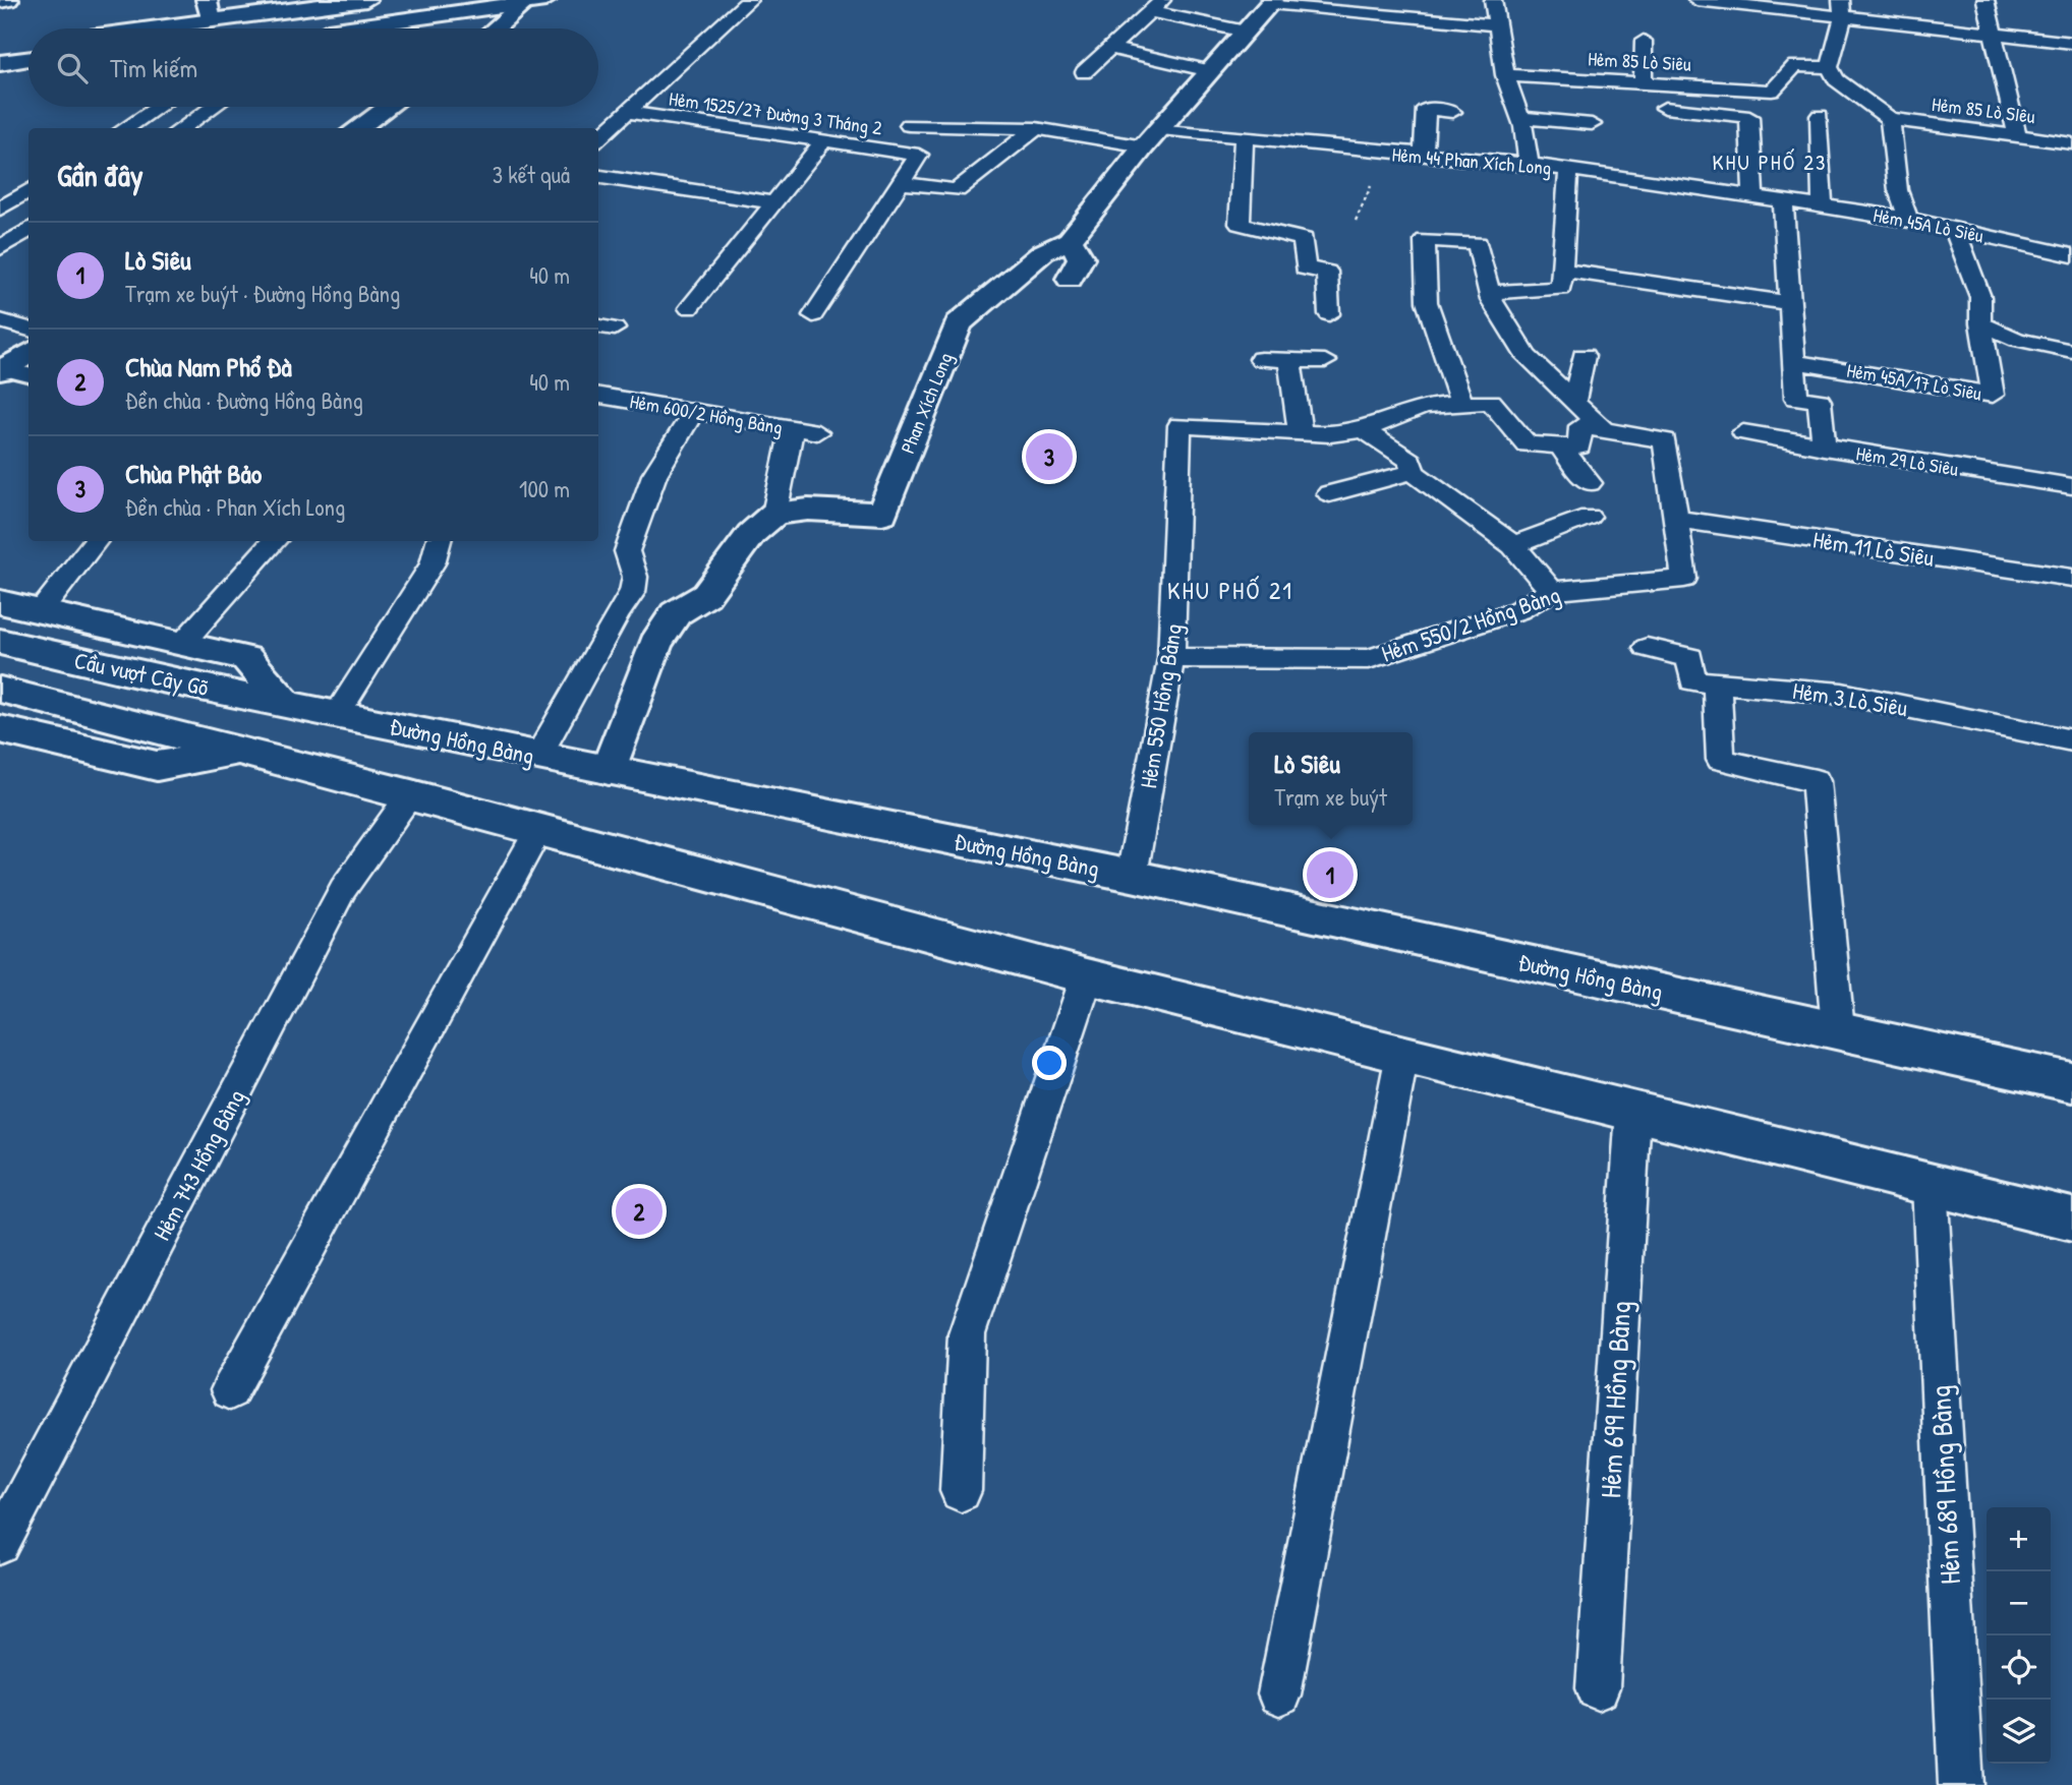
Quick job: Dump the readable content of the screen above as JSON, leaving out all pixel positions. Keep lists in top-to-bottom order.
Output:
{
  "streets": {
    "main road": ["Phan Xích Long", "Cầu vượt Cây Gõ", "Đường Hồng Bàng"],
    "lane": [
      "Hẻm 85 Lò Siêu",
      "Hẻm 85 Lò SIêu",
      "Hẻm 1525/27 Đường 3 Tháng 2",
      "Hẻm 44 Phan Xích Long",
      "Hẻm 45A Lò Siêu",
      "Hẻm 45A/17 Lò Siêu",
      "Hẻm 600/2 Hồng Bàng",
      "Hẻm 29 Lò Siêu",
      "Hẻm 11 Lò Siêu",
      "Hẻm 550/2 Hồng Bàng",
      "Hẻm 3 Lò Siêu",
      "Hẻm 550 Hồng Bàng",
      "Hẻm 743 Hồng Bàng",
      "Hẻm 699 Hồng Bàng",
      "Hẻm 689 Hồng Bàng"
    ]
  },
  "crossings": [
    ["Hẻm 44 Phan Xích Long", "Hẻm 45A Lò Siêu"],
    ["Hẻm 44 Phan Xích Long", "Phan Xích Long"],
    ["Hẻm 45A Lò Siêu", "Hẻm 45A/17 Lò Siêu"],
    ["Hẻm 11 Lò Siêu", "Hẻm 550/2 Hồng Bàng"],
    ["Hẻm 550/2 Hồng Bàng", "Hẻm 550 Hồng Bàng"],
    ["Cầu vượt Cây Gõ", "Đường Hồng Bàng"],
    ["Hẻm 550 Hồng Bàng", "Đường Hồng Bàng"]
  ],
  "districts": ["KHU PHỐ 23", "KHU PHỐ 21"],
  "page": {
    "search": "Tìm kiếm",
    "heading": ["Gần đây", "3 kết quả"],
    "list": [
      {
        "mark": "1",
        "name": "Lò Siêu",
        "note": "Trạm xe buýt · Đường Hồng Bàng",
        "value": "40 m"
      },
      {
        "mark": "2",
        "name": "Chùa Nam Phổ Đà",
        "note": "Đền chùa · Đường Hồng Bàng",
        "value": "40 m"
      },
      {
        "mark": "3",
        "name": "Chùa Phật Bảo",
        "note": "Đền chùa · Phan Xích Long",
        "value": "100 m"
      }
    ],
    "pins": ["3", "1", "2"],
    "popup": ["Lò Siêu", "Trạm xe buýt"],
    "map_buttons": ["+", "−"]
  }
}
